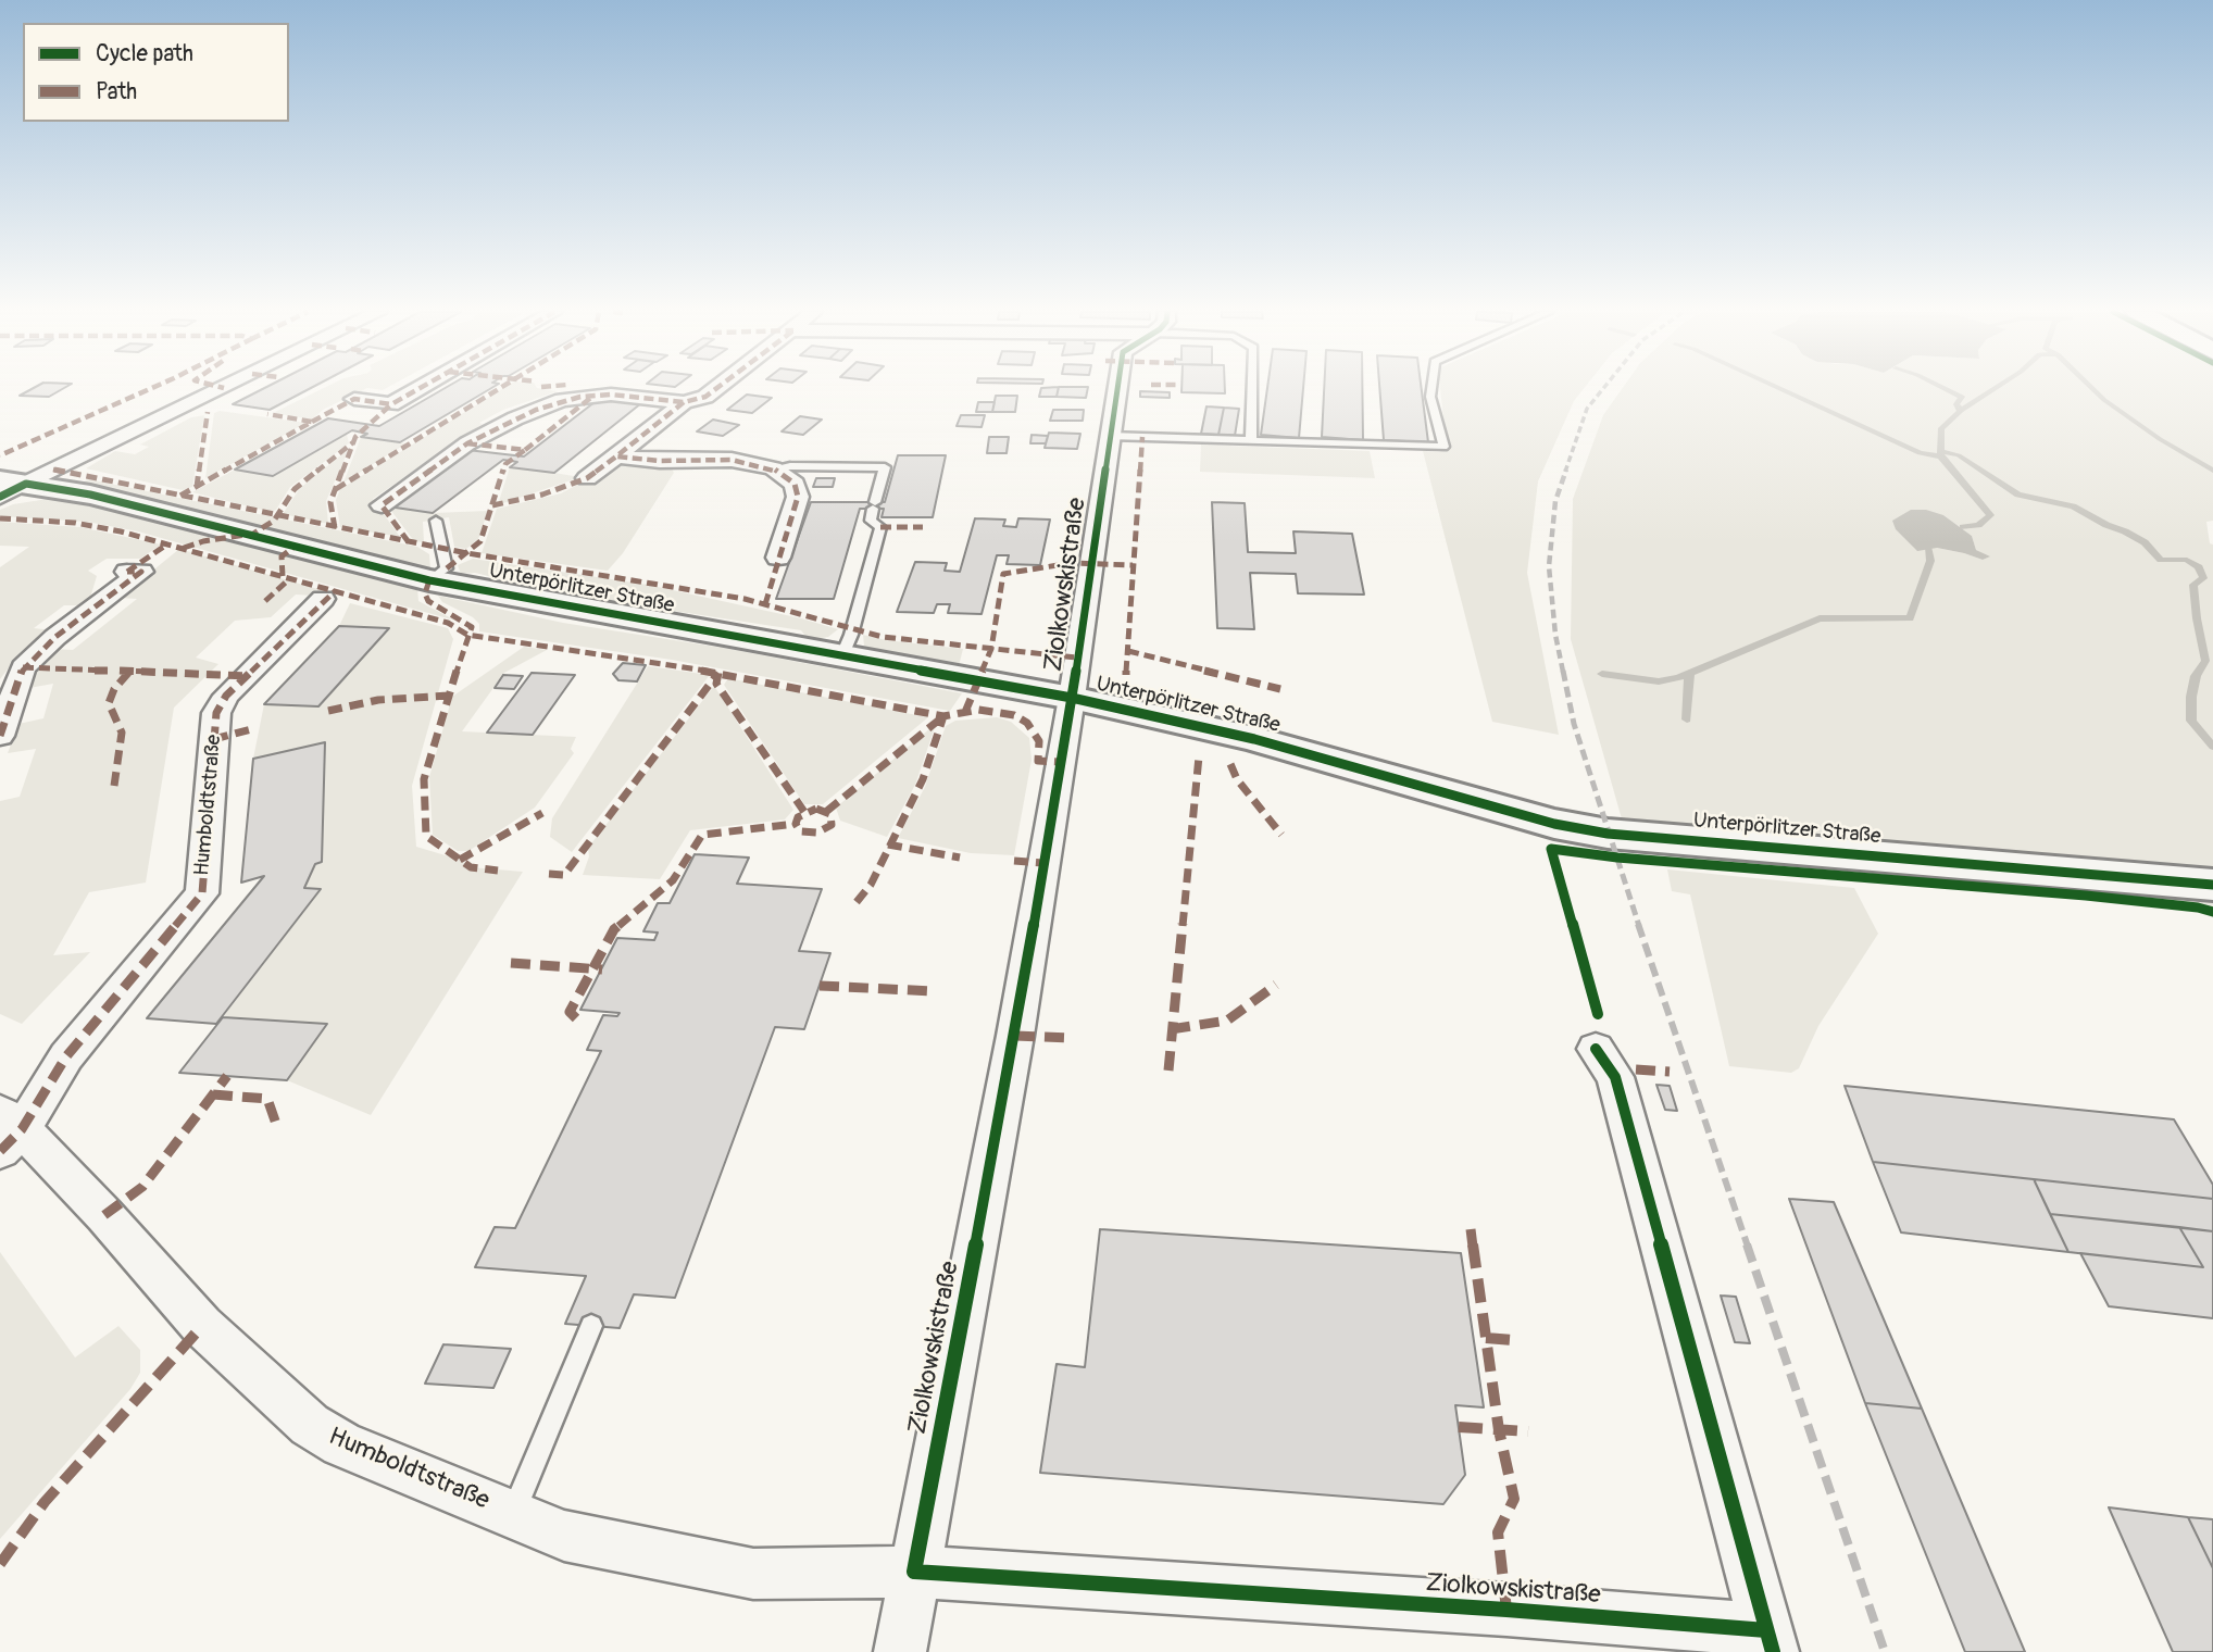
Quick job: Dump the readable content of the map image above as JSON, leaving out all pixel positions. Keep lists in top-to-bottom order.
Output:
{
  "streets": {
    "street": ["Ziolkowskistraße", "Unterpörlitzer Straße", "Humboldtstraße"]
  },
  "crossings": [
    ["Ziolkowskistraße", "Unterpörlitzer Straße"],
    ["Ziolkowskistraße", "Humboldtstraße"]
  ],
  "legend": ["Cycle path", "Path"]
}
